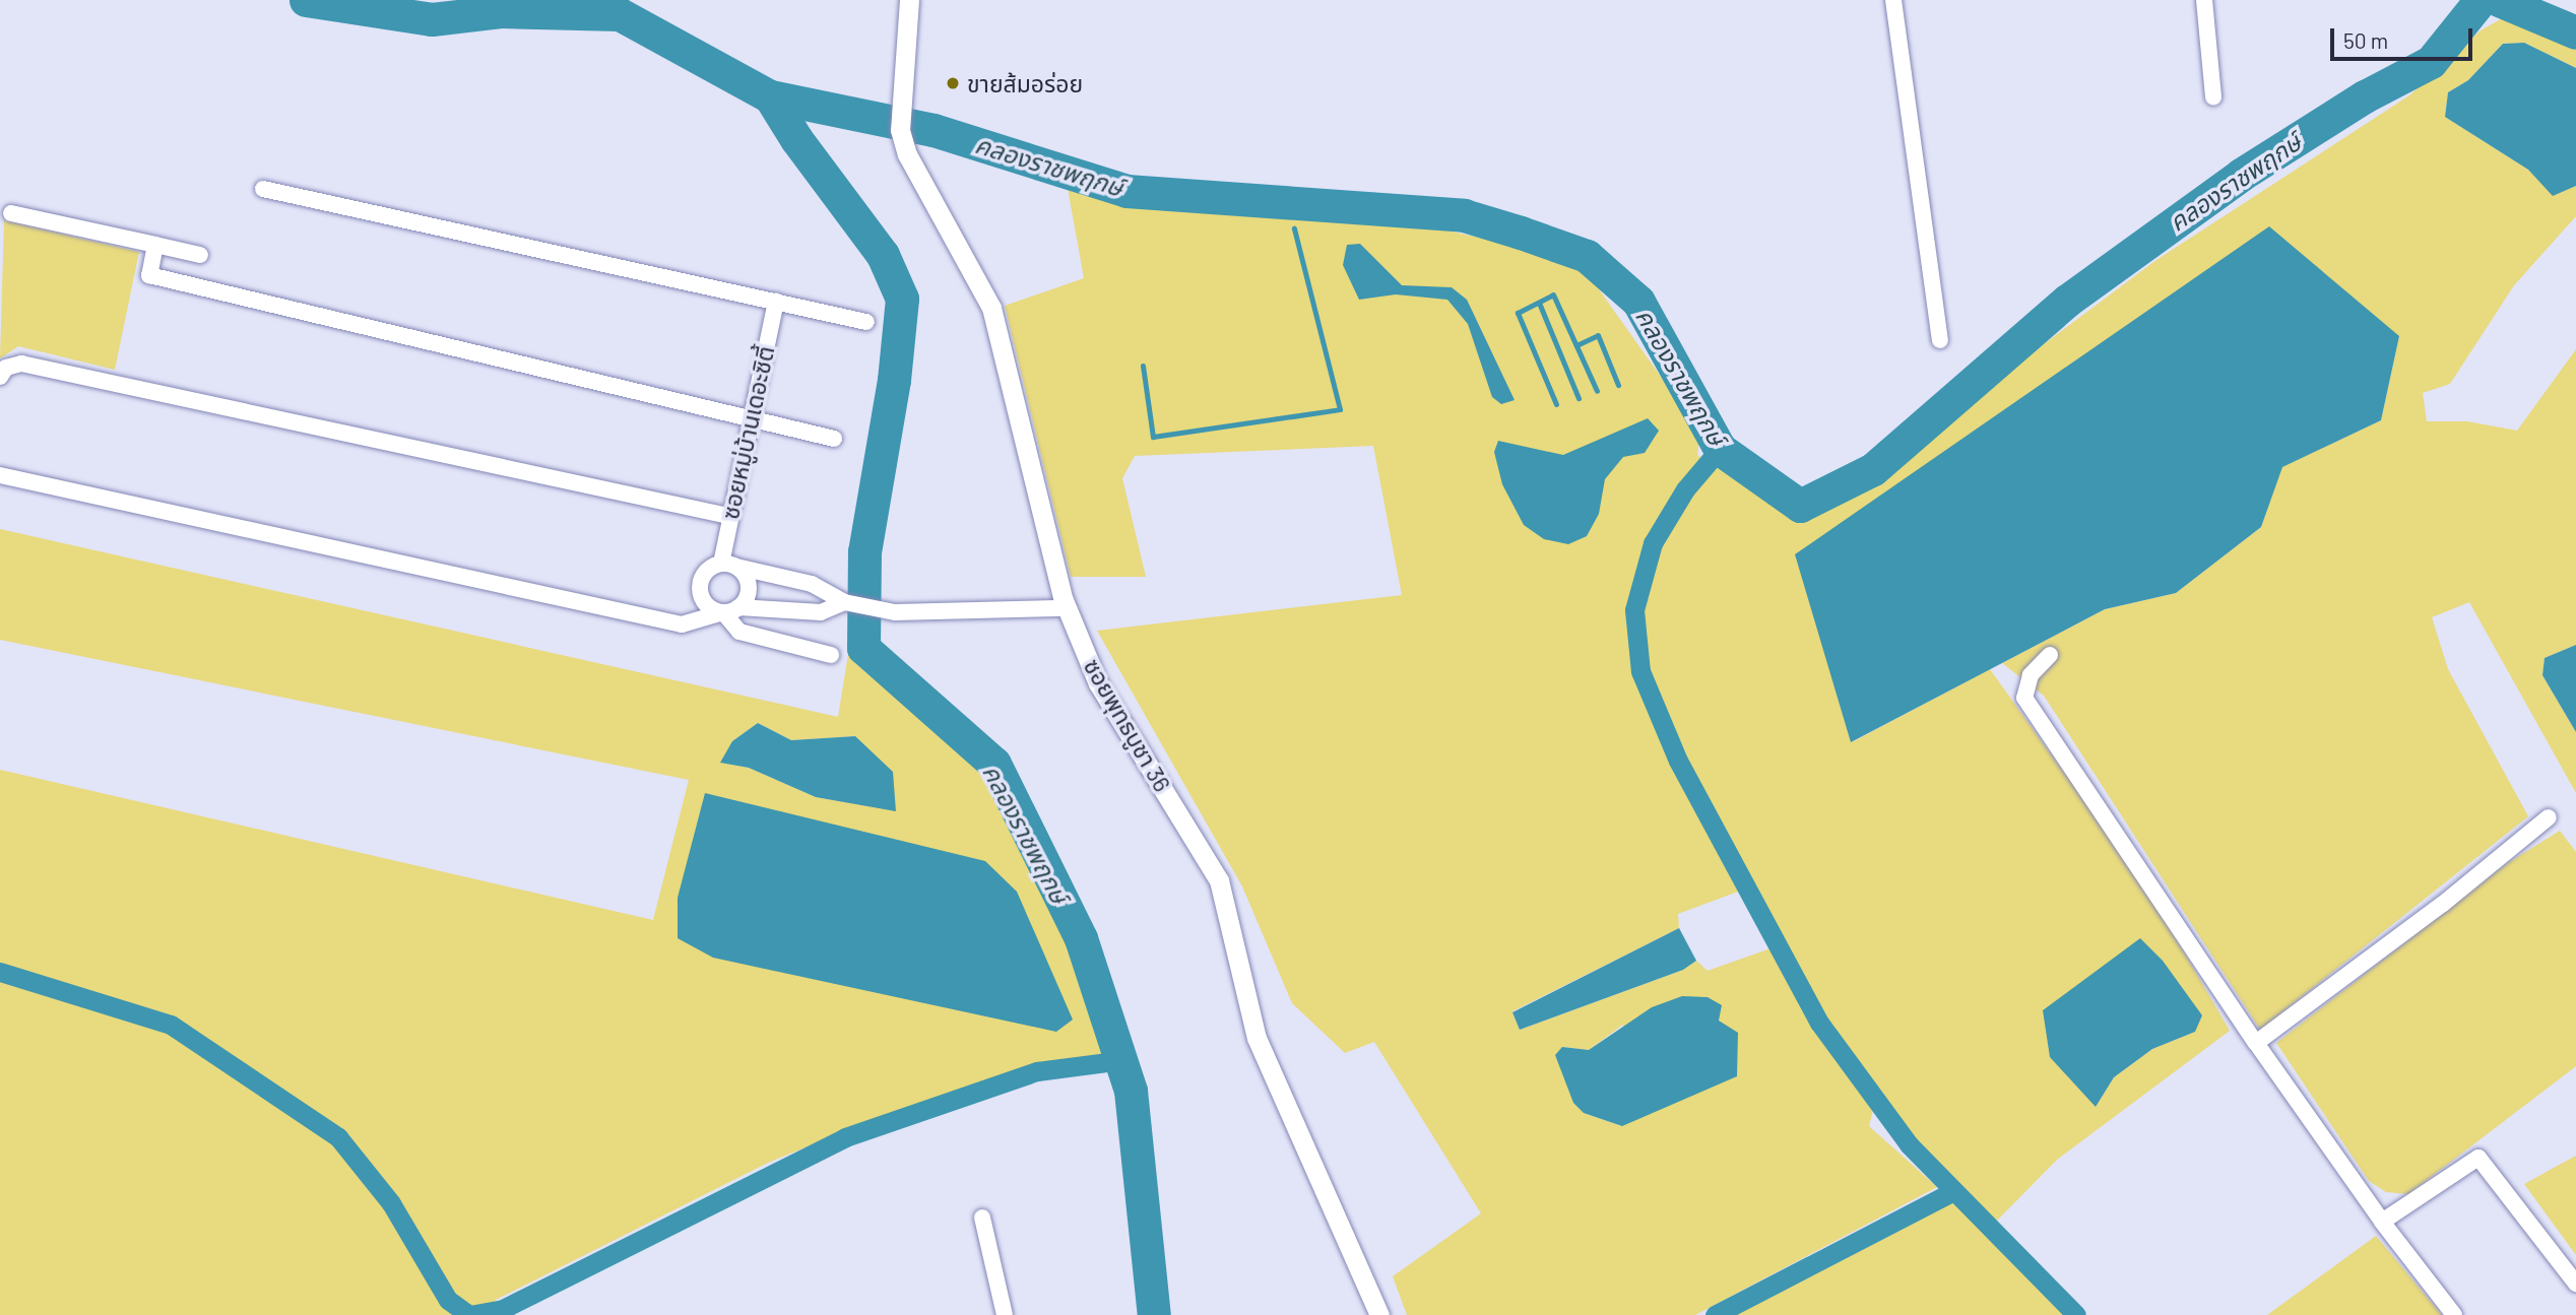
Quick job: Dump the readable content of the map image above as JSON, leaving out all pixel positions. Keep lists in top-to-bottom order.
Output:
{
  "streets": {
    "street": ["ซอยหมู่บ้านเดอะซิตี้", "ซอยพุทธบูชา 36"]
  },
  "water": ["คลองราชพฤกษ์"],
  "places": ["ขายส้มอร่อย"],
  "scale_bar": "50 m"
}
